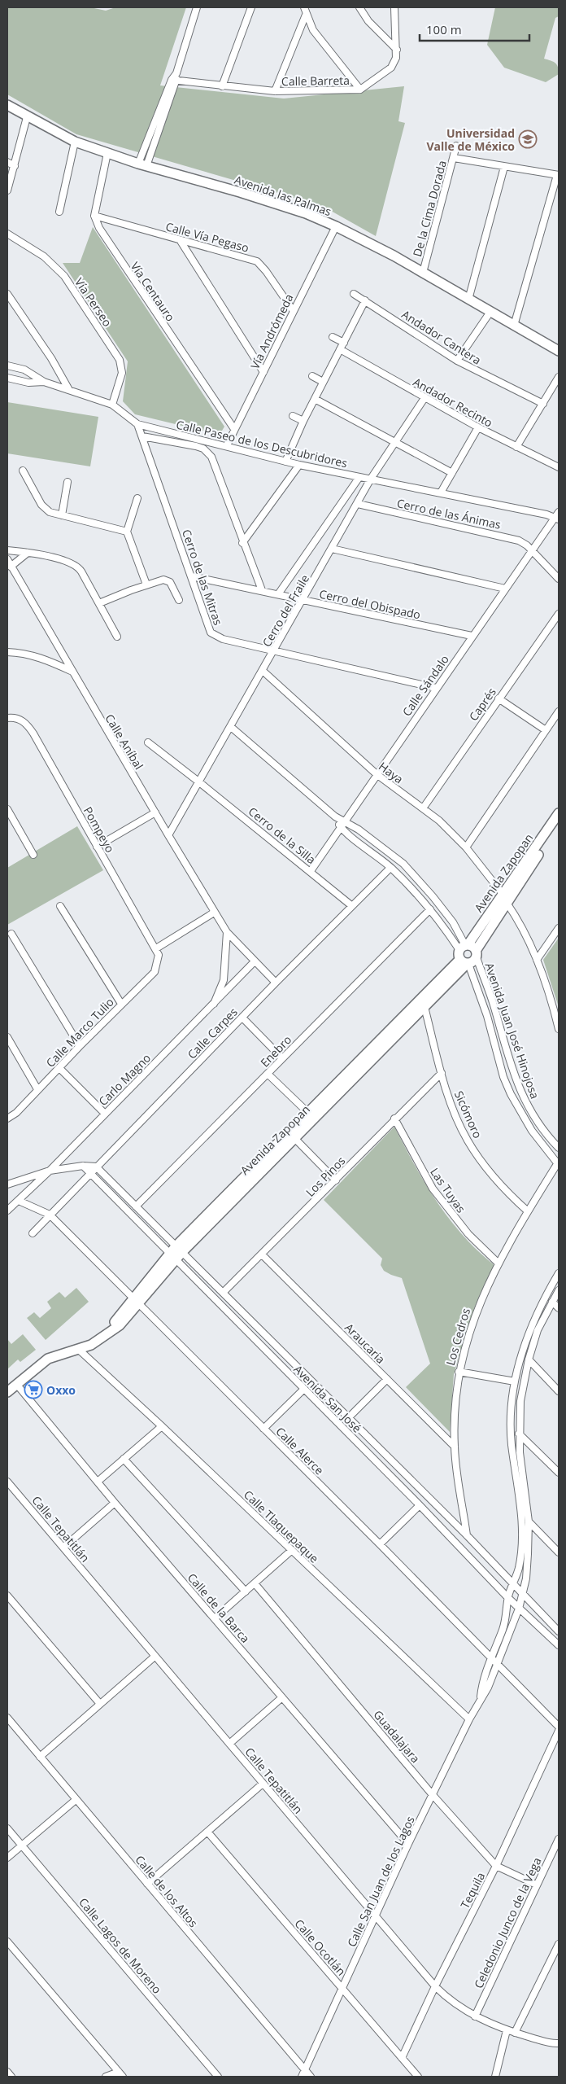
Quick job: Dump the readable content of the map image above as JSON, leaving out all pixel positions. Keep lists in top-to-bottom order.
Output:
{
  "streets": {
    "street": [
      "Calle Barreta",
      "Avenida las Palmas",
      "De la Cima Dorada",
      "Calle Vía Pegaso",
      "Vía Centauro",
      "Vía Perseo",
      "Vía Andrómeda",
      "Andador Cantera",
      "Andador Recinto",
      "Calle Paseo de los Descubridores",
      "Cerro de las Ánimas",
      "Cerro de las Mitras",
      "Cerro del Obispado",
      "Cerro del Fraile",
      "Calle Sándalo",
      "Caprés",
      "Calle Aníbal",
      "Haya",
      "Pompeyo",
      "Cerro de la Silla",
      "Avenida Zapopan",
      "Avenida Juan José Hinojosa",
      "Calle Marco Tulio",
      "Calle Carpes",
      "Enebro",
      "Carlo Magno",
      "Sicómoro",
      "Los Pinos",
      "Las Tuyas",
      "Los Cedros",
      "Araucaria",
      "Avenida San José",
      "Calle Alerce",
      "Calle Tlaquepaque",
      "Calle Tepatitlán",
      "Calle de la Barca",
      "Guadalajara",
      "Calle San Juan de los Lagos",
      "Tequila",
      "Calle de los Altos",
      "Celedonio Junco de la Vega",
      "Calle Lagos de Moreno",
      "Calle Ocotlán"
    ]
  },
  "crossings": [
    ["Avenida las Palmas", "De la Cima Dorada"],
    ["Avenida las Palmas", "Vía Andrómeda"],
    ["Calle Vía Pegaso", "Vía Centauro"],
    ["Calle Vía Pegaso", "Vía Andrómeda"],
    ["Vía Centauro", "Vía Andrómeda"],
    ["Vía Perseo", "Calle Paseo de los Descubridores"],
    ["Vía Andrómeda", "Calle Paseo de los Descubridores"],
    ["Andador Recinto", "Cerro del Fraile"],
    ["Calle Paseo de los Descubridores", "Cerro de las Mitras"],
    ["Calle Paseo de los Descubridores", "Cerro del Fraile"],
    ["Calle Paseo de los Descubridores", "Calle Sándalo"],
    ["Cerro de las Ánimas", "Cerro del Fraile"],
    ["Cerro de las Ánimas", "Calle Sándalo"],
    ["Cerro de las Mitras", "Cerro del Obispado"],
    ["Cerro de las Mitras", "Cerro del Fraile"],
    ["Cerro de las Mitras", "Calle Sándalo"],
    ["Cerro del Obispado", "Cerro del Fraile"],
    ["Cerro del Obispado", "Calle Sándalo"],
    ["Cerro del Fraile", "Calle Aníbal"],
    ["Cerro del Fraile", "Haya"],
    ["Cerro del Fraile", "Cerro de la Silla"],
    ["Calle Sándalo", "Haya"],
    ["Calle Sándalo", "Cerro de la Silla"],
    ["Caprés", "Haya"],
    ["Calle Aníbal", "Calle Carpes"],
    ["Calle Aníbal", "Carlo Magno"],
    ["Haya", "Avenida Zapopan"],
    ["Pompeyo", "Calle Marco Tulio"],
    ["Cerro de la Silla", "Calle Carpes"],
    ["Avenida Zapopan", "Avenida Juan José Hinojosa"],
    ["Avenida Zapopan", "Sicómoro"],
    ["Avenida Zapopan", "Avenida San José"],
    ["Avenida Zapopan", "Calle Alerce"],
    ["Avenida Zapopan", "Calle Tlaquepaque"],
    ["Avenida Zapopan", "Calle de la Barca"],
    ["Avenida Juan José Hinojosa", "Los Cedros"],
    ["Calle Carpes", "Avenida San José"],
    ["Calle Carpes", "Calle Alerce"],
    ["Enebro", "Avenida San José"],
    ["Carlo Magno", "Calle Alerce"],
    ["Sicómoro", "Los Pinos"],
    ["Sicómoro", "Los Cedros"],
    ["Los Pinos", "Las Tuyas"],
    ["Los Pinos", "Araucaria"],
    ["Los Pinos", "Avenida San José"],
    ["Las Tuyas", "Los Cedros"],
    ["Los Cedros", "Araucaria"],
    ["Los Cedros", "Avenida San José"],
    ["Avenida San José", "Calle San Juan de los Lagos"],
    ["Calle Alerce", "Calle San Juan de los Lagos"],
    ["Calle Tlaquepaque", "Calle San Juan de los Lagos"],
    ["Calle Tepatitlán", "Calle San Juan de los Lagos"],
    ["Calle Tepatitlán", "Tequila"],
    ["Calle Tepatitlán", "Celedonio Junco de la Vega"],
    ["Calle de la Barca", "Calle San Juan de los Lagos"],
    ["Guadalajara", "Calle San Juan de los Lagos"],
    ["Guadalajara", "Tequila"],
    ["Guadalajara", "Celedonio Junco de la Vega"],
    ["Calle San Juan de los Lagos", "Calle de los Altos"],
    ["Calle San Juan de los Lagos", "Calle Ocotlán"],
    ["Tequila", "Calle Ocotlán"]
  ],
  "places": {
    "school or university": ["Universidad Valle de México"],
    "supermarket": ["Oxxo"]
  },
  "scale_bar": "100 m"
}
